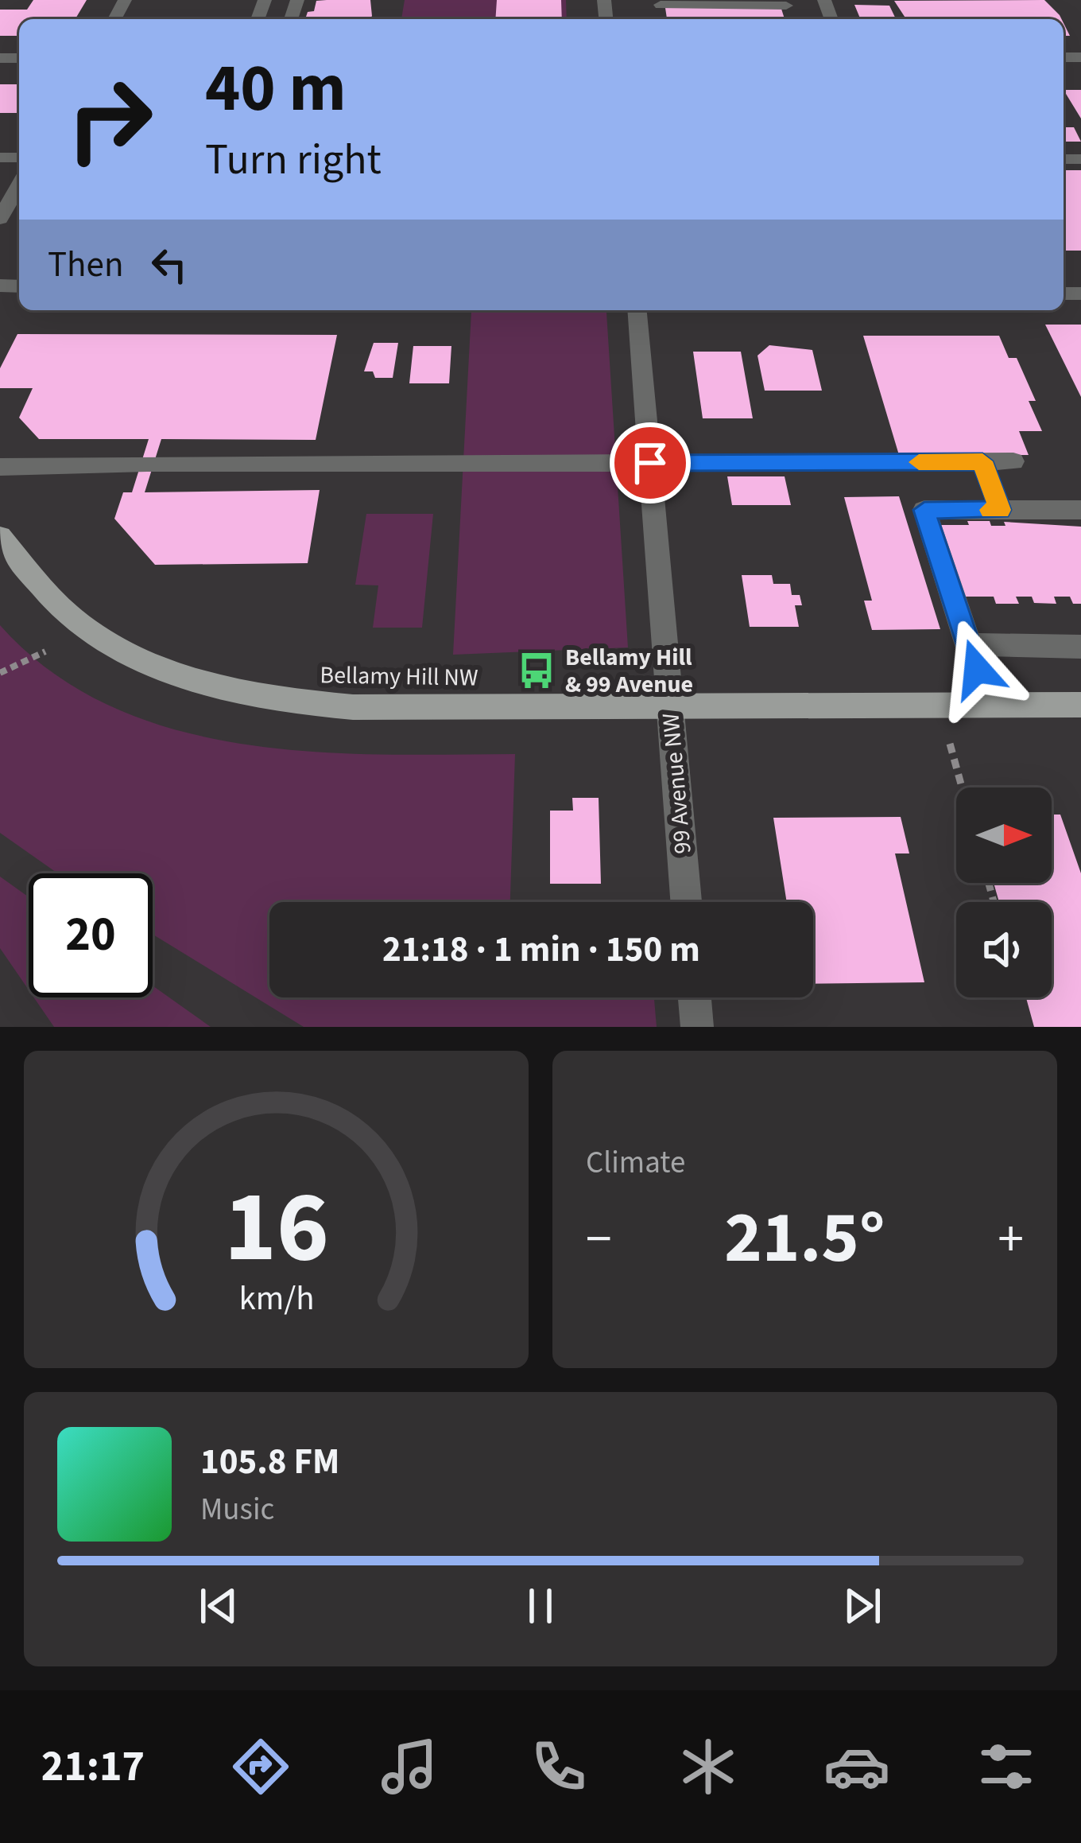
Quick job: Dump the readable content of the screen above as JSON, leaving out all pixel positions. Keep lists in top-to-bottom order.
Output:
{
  "streets": {
    "main road": ["Bellamy Hill NW"],
    "street": ["99 Avenue NW"]
  },
  "crossings": [
    ["Bellamy Hill NW", "99 Avenue NW"]
  ],
  "places": {
    "bus stop": ["Bellamy Hill & 99 Avenue"]
  },
  "north": "right",
  "page": {
    "turn": ["40 m", "Turn right"],
    "then": "Then",
    "limit": "20",
    "trip": "21:18 · 1 min · 150 m",
    "tile": "Climate",
    "heat": ["−", "21.5°", "+"],
    "song": ["105.8 FM", "Music"],
    "tabs": "21:17",
    "gauge": ["16", "km/h"]
  }
}
